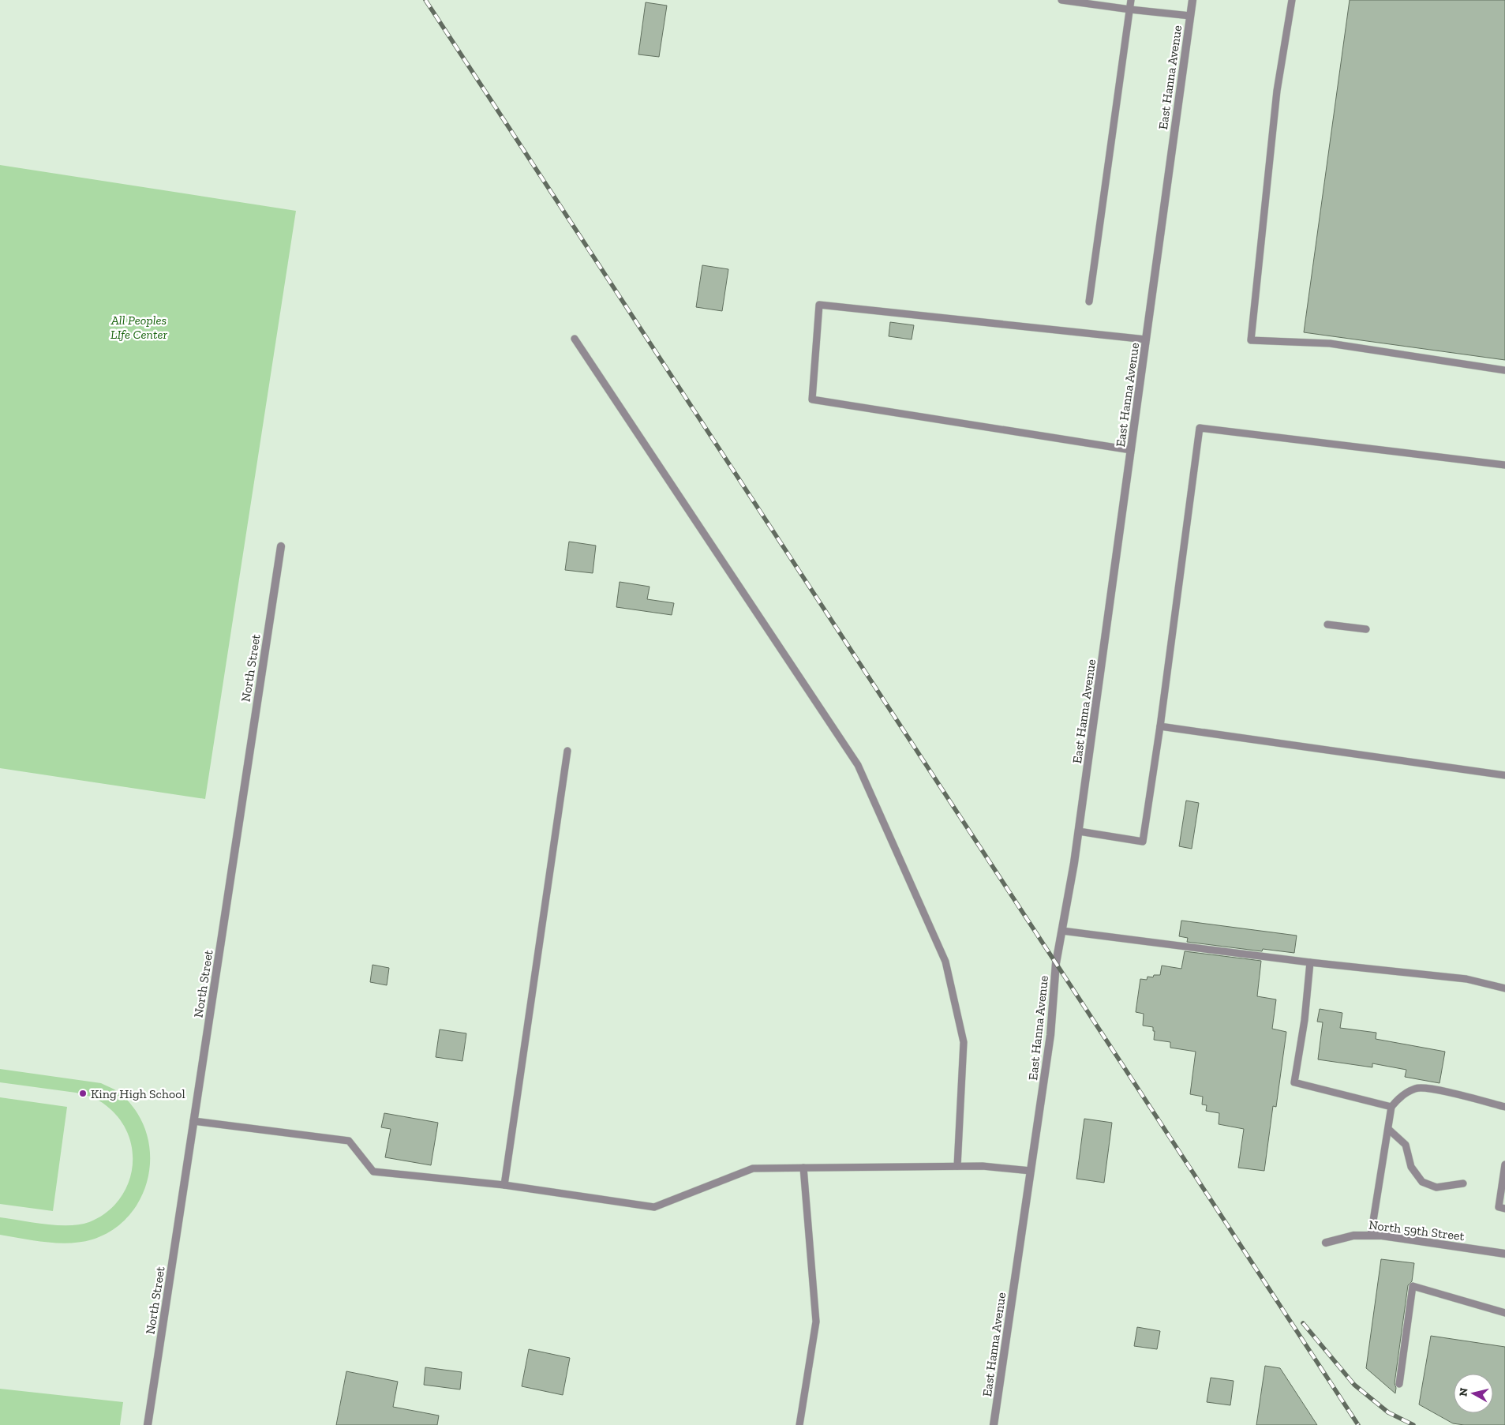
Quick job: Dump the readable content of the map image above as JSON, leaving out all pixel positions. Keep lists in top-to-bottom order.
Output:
{
  "streets": {
    "street": ["East Hanna Avenue", "North Street", "North 59th Street"]
  },
  "parks": ["All Peoples LIfe Center"],
  "places": ["King High School"],
  "north": "left"
}
